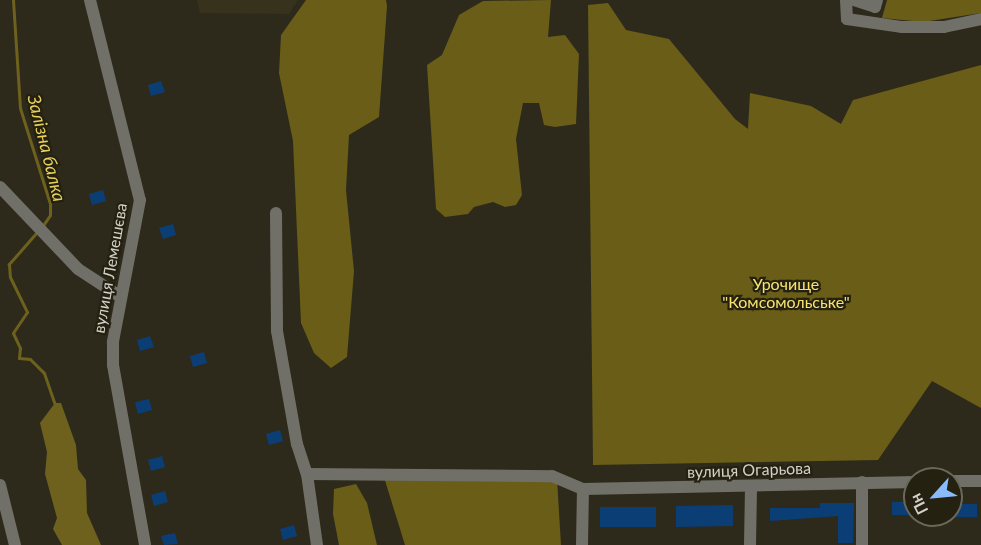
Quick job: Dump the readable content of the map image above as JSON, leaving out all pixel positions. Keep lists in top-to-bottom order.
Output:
{
  "streets": {
    "street": ["вулиця Лемешєва", "вулиця Огарьова"]
  },
  "water": ["Залізна балка"],
  "parks": ["Урочище \"Комсомольське\""],
  "north": "bottom left"
}
